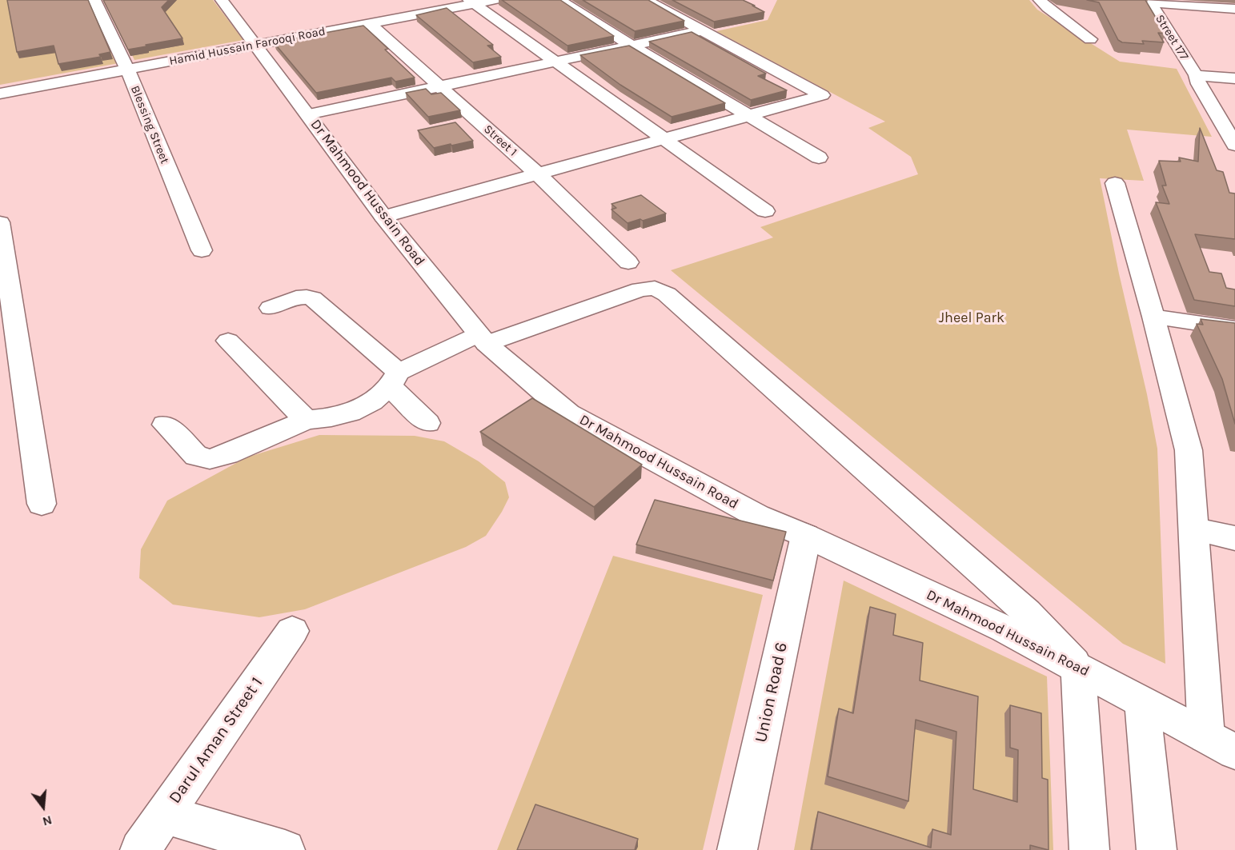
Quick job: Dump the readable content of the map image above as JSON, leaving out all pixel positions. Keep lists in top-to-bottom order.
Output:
{
  "streets": {
    "street": [
      "Street 177",
      "Hamid Hussain Farooqi Road",
      "Blessing Street",
      "Street 1",
      "Dr Mahmood Hussain Road",
      "Union Road 6",
      "Darul Aman Street 1"
    ]
  },
  "crossings": [
    ["Hamid Hussain Farooqi Road", "Blessing Street"],
    ["Hamid Hussain Farooqi Road", "Street 1"],
    ["Hamid Hussain Farooqi Road", "Dr Mahmood Hussain Road"],
    ["Dr Mahmood Hussain Road", "Union Road 6"]
  ],
  "parks": ["Jheel Park"],
  "north": "bottom"
}
